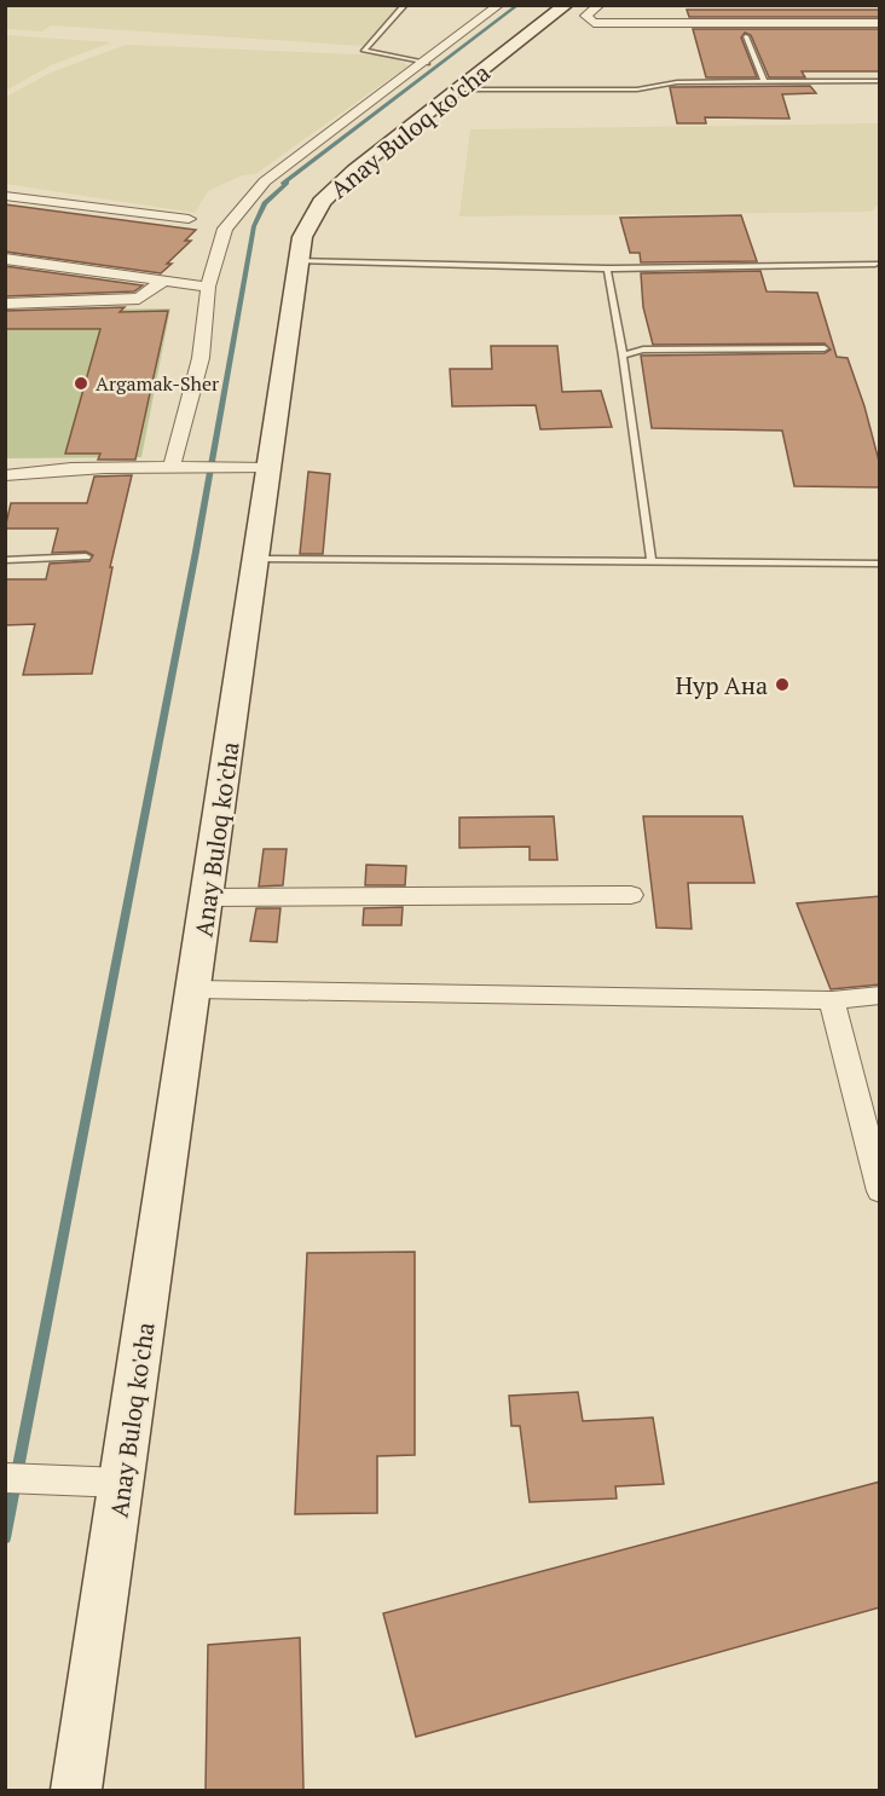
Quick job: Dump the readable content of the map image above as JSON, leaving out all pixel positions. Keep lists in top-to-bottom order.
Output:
{
  "streets": {
    "main road": ["Anay Buloq ko'cha"]
  },
  "places": ["Argamak-Sher", "Нур Ана"]
}
